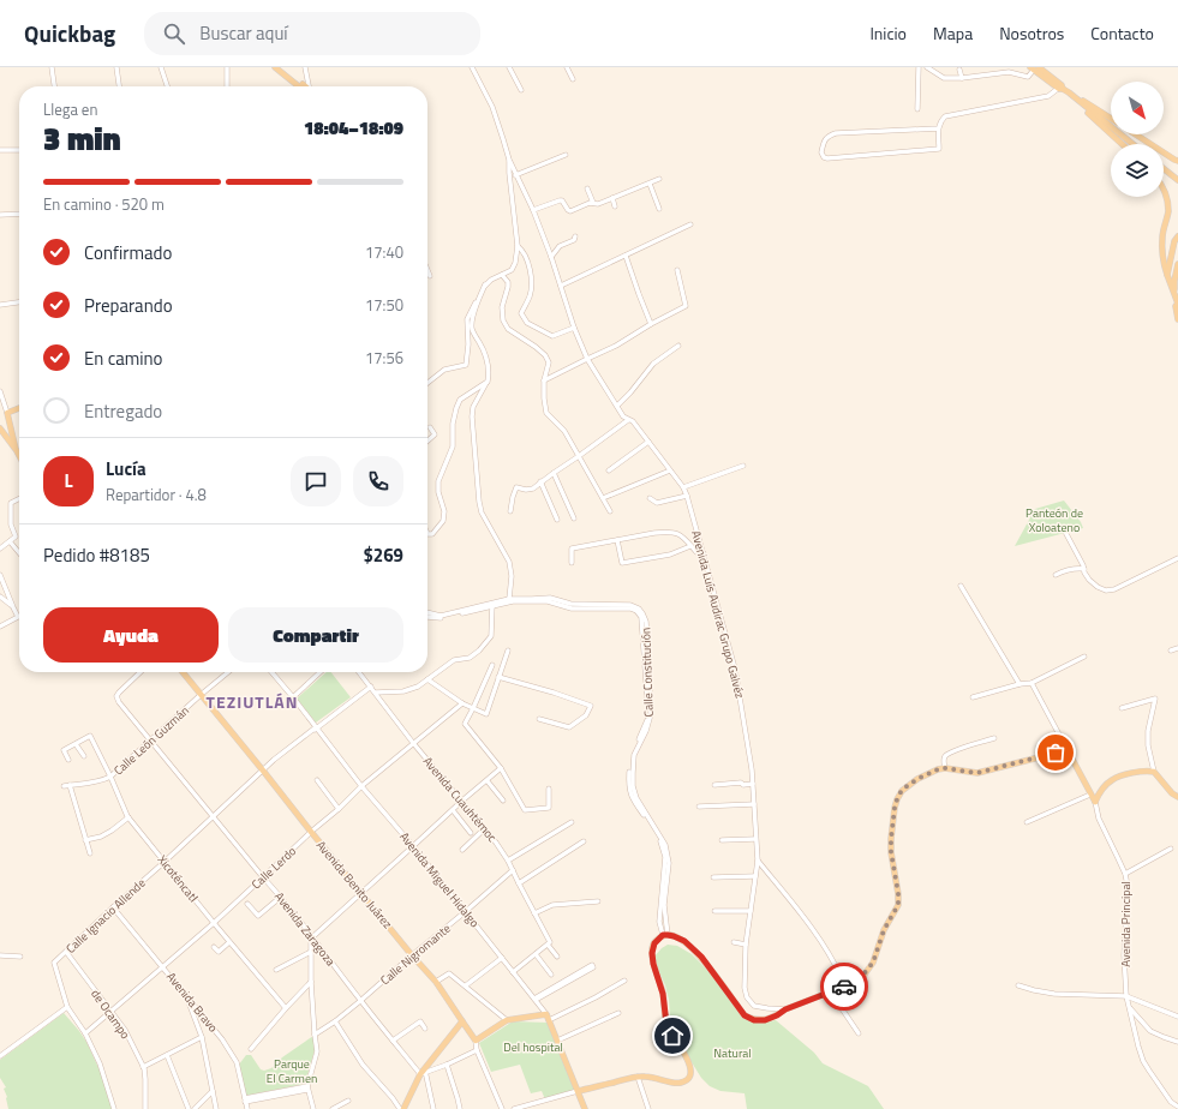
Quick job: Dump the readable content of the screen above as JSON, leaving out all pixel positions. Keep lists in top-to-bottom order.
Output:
{
  "streets": {
    "main road": ["Avenida Miguel Hidalgo", "Avenida Benito Juárez"],
    "street": [
      "Avenida Luís Audirac Grupo Galvéz",
      "Calle Constitución",
      "Calle León Guzmán",
      "Avenida Cuauhtémoc",
      "Calle Lerdo",
      "Xicoténcatl",
      "Calle Ignacio Allende",
      "Avenida Principal",
      "Avenida Zaragoza",
      "Calle Nigromante",
      "Avenida Bravo",
      "de Ocampo"
    ]
  },
  "crossings": [
    ["Calle León Guzmán", "Xicoténcatl"],
    ["Calle León Guzmán", "Avenida Benito Juárez"],
    ["Calle León Guzmán", "Avenida Zaragoza"],
    ["Avenida Cuauhtémoc", "Calle Lerdo"],
    ["Avenida Cuauhtémoc", "Calle Nigromante"],
    ["Calle Lerdo", "Xicoténcatl"],
    ["Calle Lerdo", "Avenida Miguel Hidalgo"],
    ["Calle Lerdo", "Avenida Benito Juárez"],
    ["Calle Lerdo", "Avenida Zaragoza"],
    ["Calle Lerdo", "Avenida Bravo"],
    ["Calle Lerdo", "de Ocampo"],
    ["Xicoténcatl", "Calle Ignacio Allende"],
    ["Avenida Miguel Hidalgo", "Calle Ignacio Allende"],
    ["Avenida Miguel Hidalgo", "Calle Nigromante"],
    ["Avenida Benito Juárez", "Calle Ignacio Allende"],
    ["Avenida Benito Juárez", "Calle Nigromante"],
    ["Calle Ignacio Allende", "Avenida Zaragoza"],
    ["Calle Ignacio Allende", "Avenida Bravo"],
    ["Calle Ignacio Allende", "de Ocampo"],
    ["Avenida Zaragoza", "Calle Nigromante"]
  ],
  "districts": ["TEZIUTLÁN"],
  "parks": [
    "Panteón de Xoloateno",
    "Del hospital",
    "Natural",
    "Parque El Carmen"
  ],
  "north": "bottom right",
  "page": {
    "header": "Quickbag",
    "search": "Buscar aquí",
    "nav": [
      "Inicio",
      "Mapa",
      "Nosotros",
      "Contacto"
    ],
    "heading": ["3 min", "Llega en", "18:04–18:09"],
    "panel": [
      "Lucía",
      "Repartidor · 4.8",
      "Pedido #8185",
      "$269"
    ],
    "bar": "En camino · 520 m",
    "list": [
      ["Confirmado", "17:40"],
      ["Preparando", "17:50"],
      ["En camino", "17:56"],
      "Entregado"
    ],
    "round": "L",
    "buttons": ["Ayuda", "Compartir"]
  }
}
